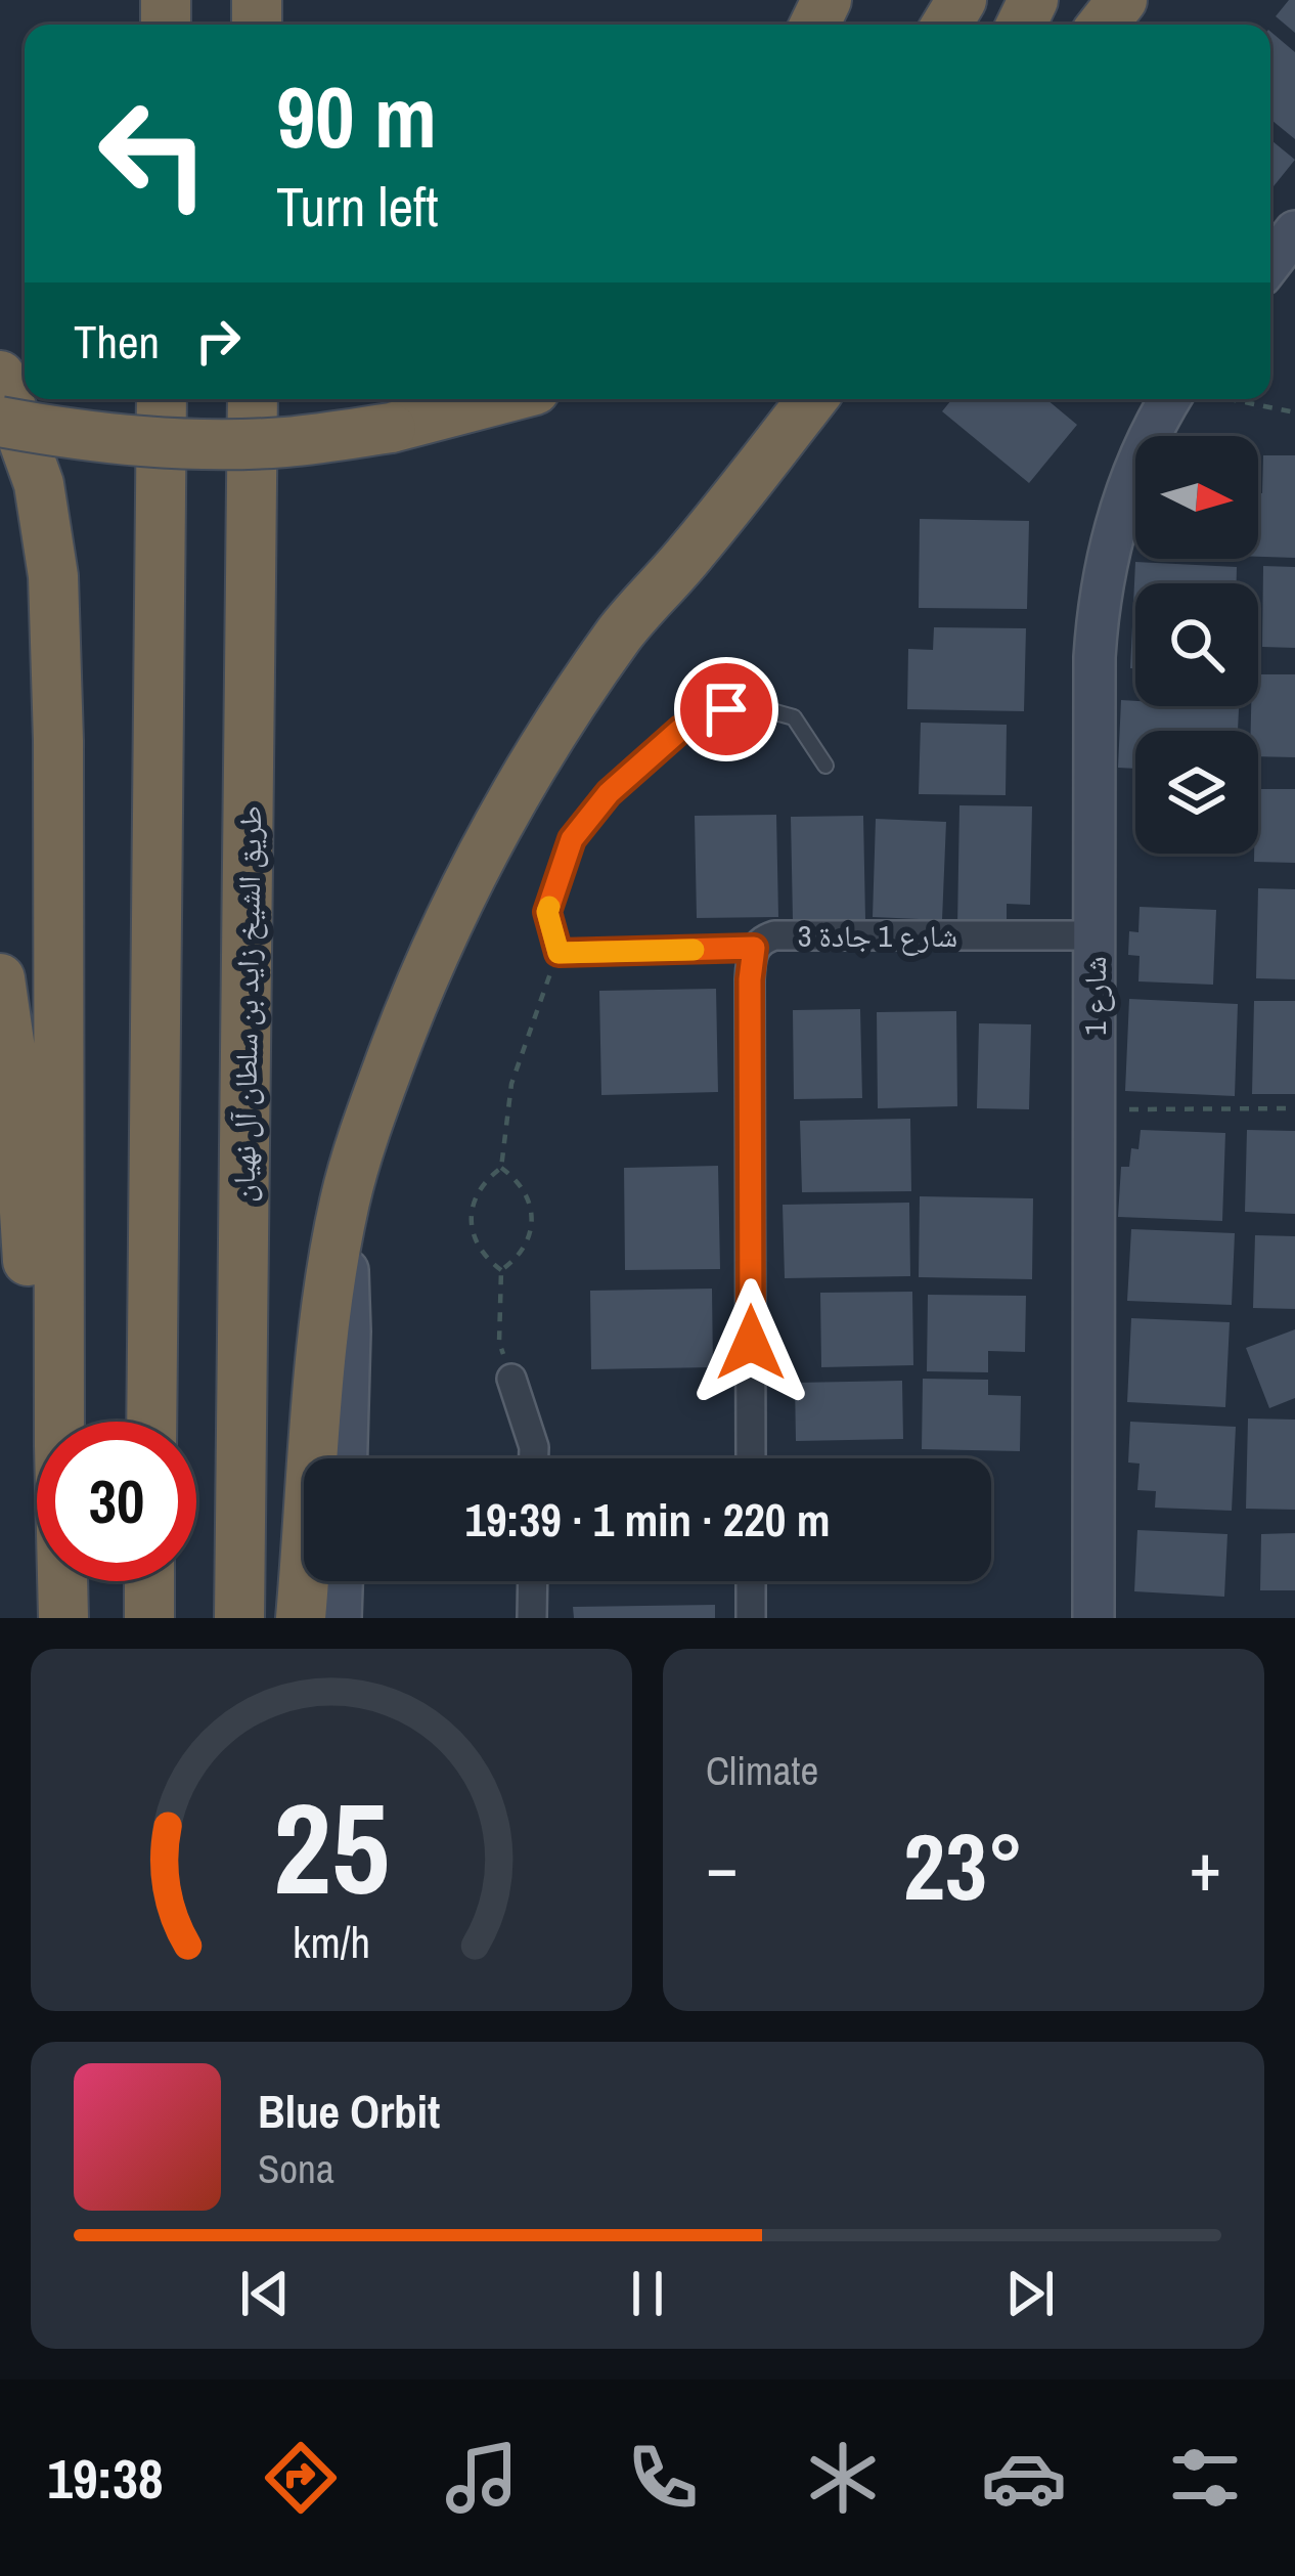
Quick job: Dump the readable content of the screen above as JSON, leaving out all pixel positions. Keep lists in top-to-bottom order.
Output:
{
  "streets": {
    "highway": ["طريق الشيخ زايد بن سلطان آل نهيان"],
    "street": ["شارع 1 جادة 3", "شارع 1"]
  },
  "crossings": [
    ["شارع 1 جادة 3", "شارع 1"]
  ],
  "north": "right",
  "page": {
    "turn": ["90 m", "Turn left"],
    "then": "Then",
    "limit": "30",
    "trip": "19:39 · 1 min · 220 m",
    "tile": "Climate",
    "heat": ["−", "23°", "+"],
    "song": ["Blue Orbit", "Sona"],
    "tabs": "19:38",
    "gauge": ["25", "km/h"]
  }
}
